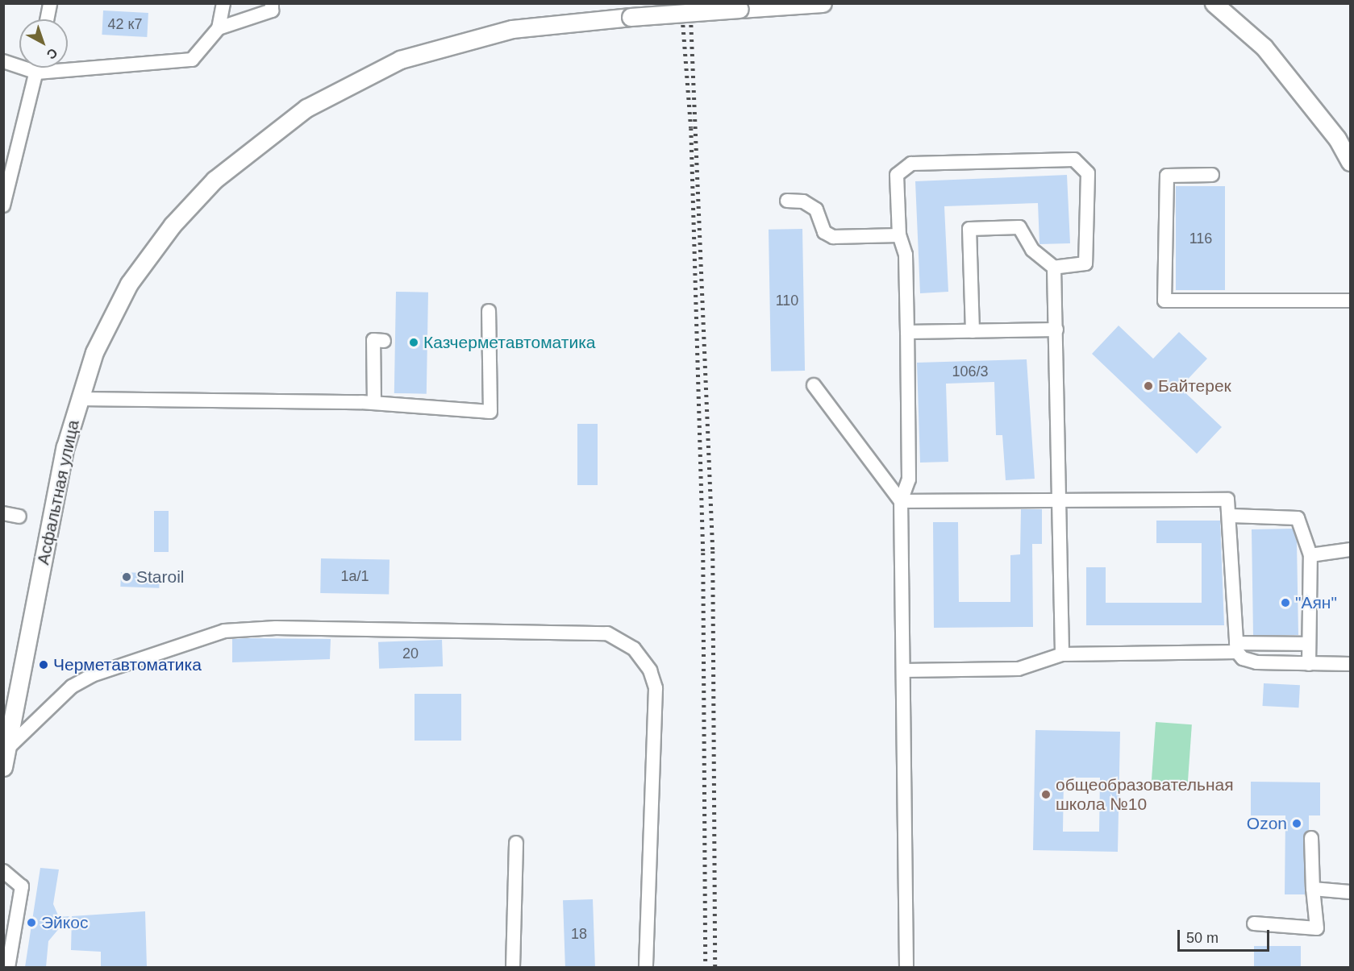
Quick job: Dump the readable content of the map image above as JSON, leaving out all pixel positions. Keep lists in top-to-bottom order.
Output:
{
  "streets": {
    "main road": ["Асфальтная улица"]
  },
  "places": [
    "Казчерметавтоматика",
    "Байтерек",
    "Staroil",
    "\"Аян\"",
    "Черметавтоматика",
    "общеобразовательная школа №10",
    "Ozon",
    "Эйкос"
  ],
  "house_numbers": [
    "42 к7",
    "116",
    "110",
    "106/3",
    "1а/1",
    "20",
    "18"
  ],
  "scale_bar": "50 m",
  "north": "bottom right"
}
